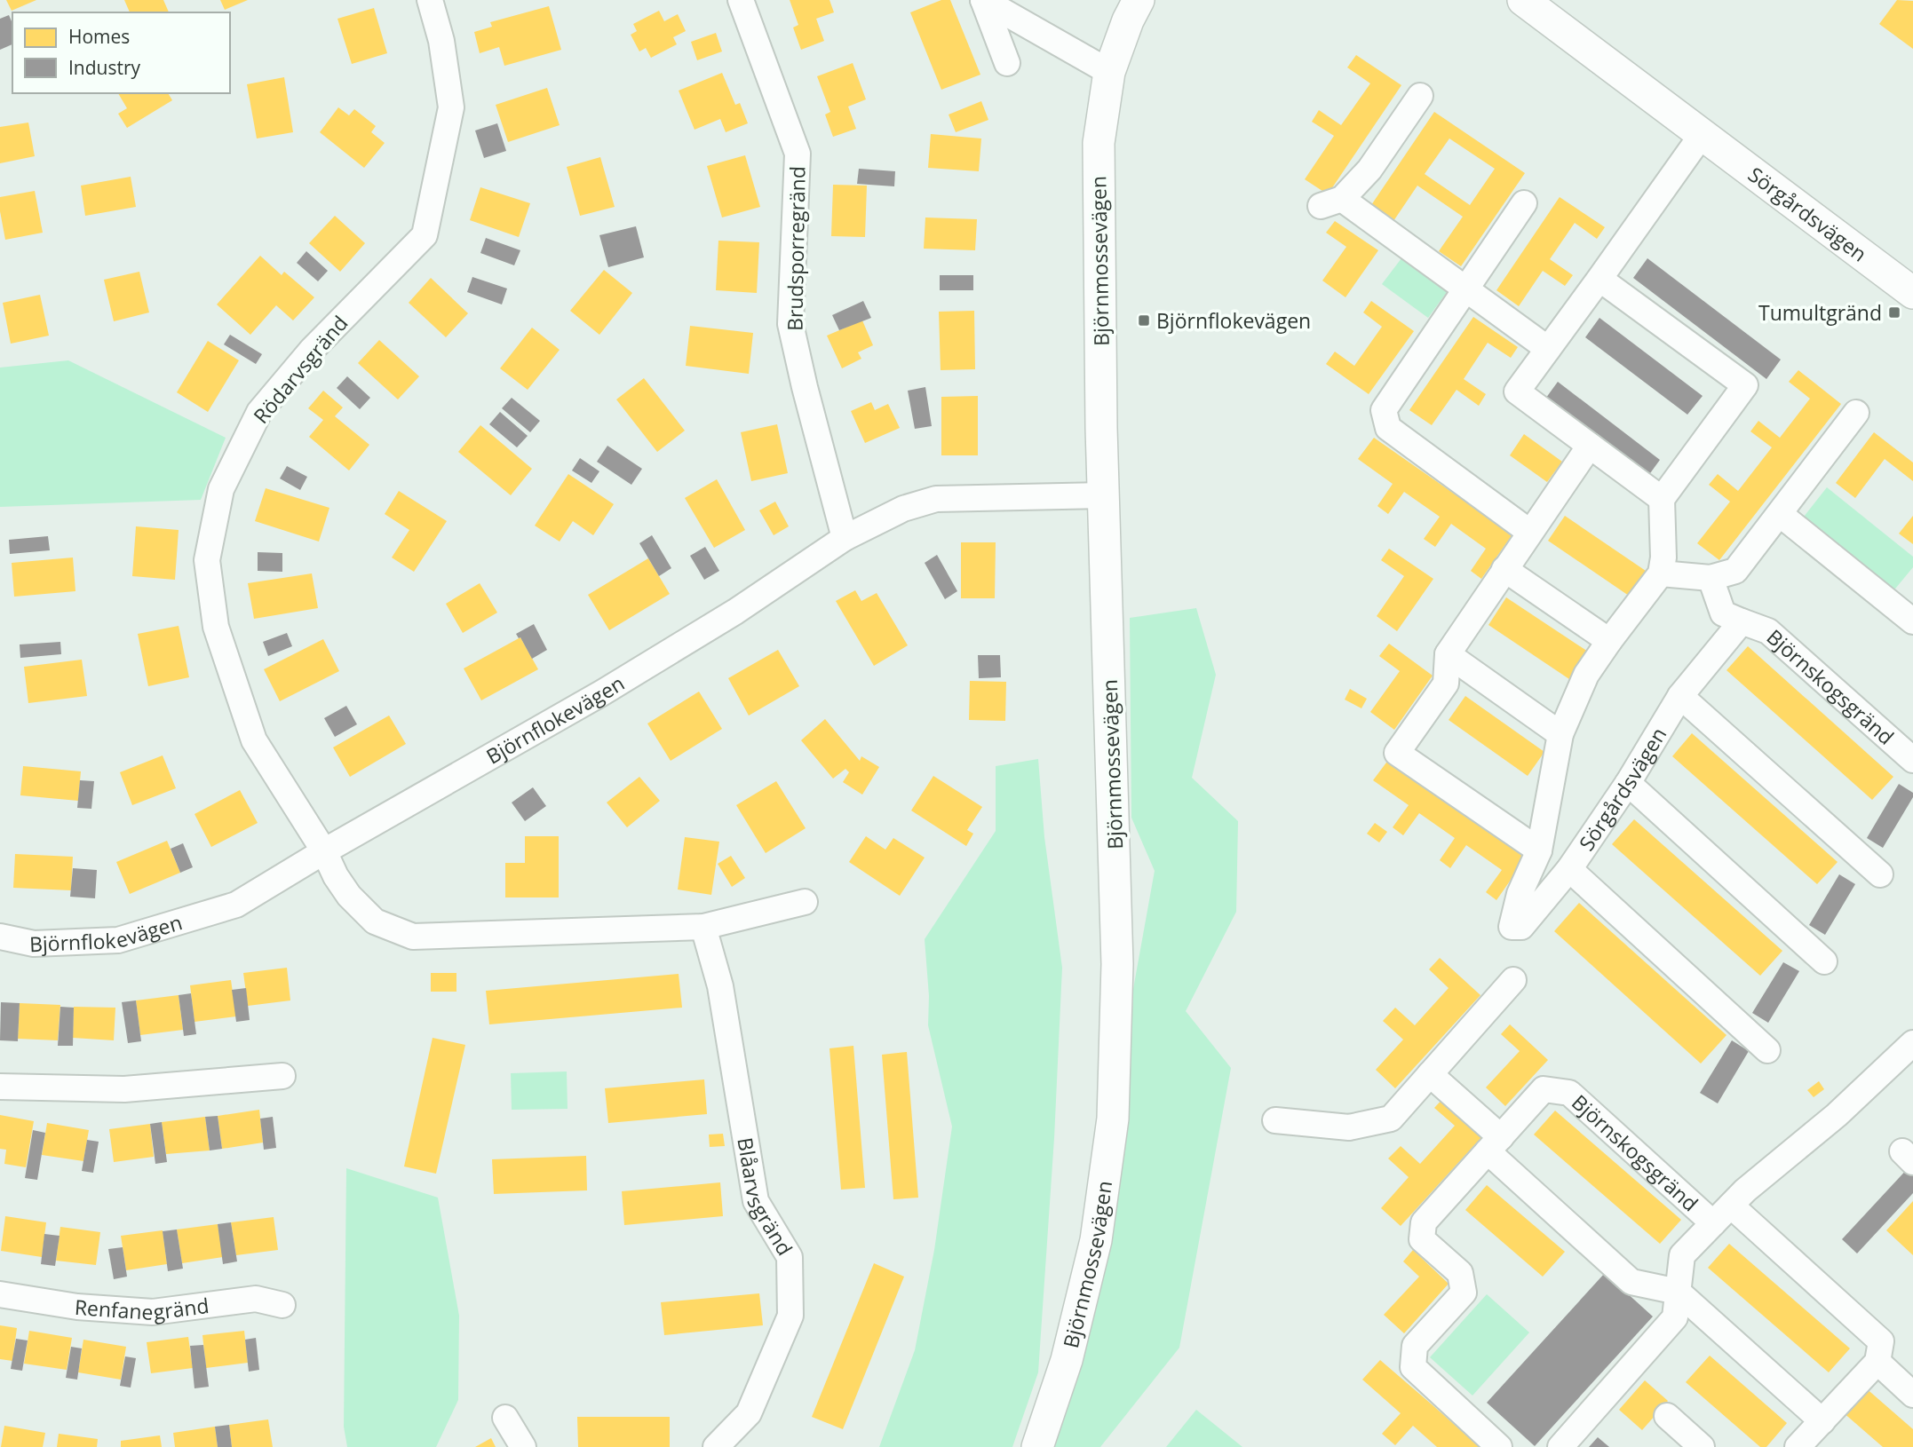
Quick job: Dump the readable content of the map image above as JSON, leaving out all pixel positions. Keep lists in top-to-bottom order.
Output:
{
  "streets": {
    "street": [
      "Sörgårdsvägen",
      "Brudsporregränd",
      "Björnmossevägen",
      "Rödarvsgränd",
      "Björnskogsgränd",
      "Björnflokevägen",
      "Blåarvsgränd",
      "Renfanegränd"
    ]
  },
  "crossings": [
    ["Sörgårdsvägen", "Björnskogsgränd"],
    ["Brudsporregränd", "Björnflokevägen"],
    ["Björnmossevägen", "Björnflokevägen"],
    ["Rödarvsgränd", "Björnflokevägen"]
  ],
  "places": {
    "transit": ["Tumultgränd", "Björnflokevägen"]
  },
  "legend": ["Homes", "Industry"]
}
